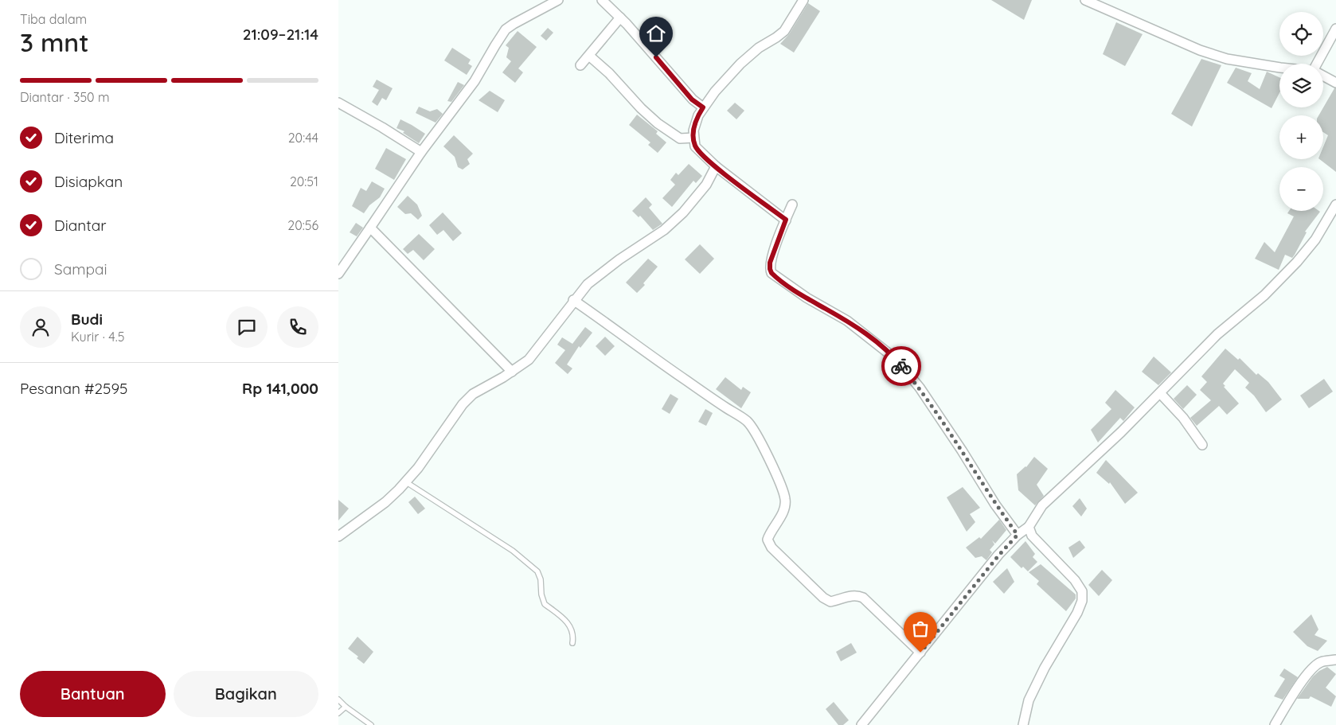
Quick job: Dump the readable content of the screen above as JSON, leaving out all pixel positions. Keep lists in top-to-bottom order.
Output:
{
  "page": {
    "heading": ["3 mnt", "Tiba dalam", "21:09–21:14"],
    "panel": [
      "Budi",
      "Kurir · 4.5",
      "Pesanan #2595",
      "Rp 141,000"
    ],
    "map_buttons": ["+", "−"],
    "bar": "Diantar · 350 m",
    "list": [
      ["Diterima", "20:44"],
      ["Disiapkan", "20:51"],
      ["Diantar", "20:56"],
      "Sampai"
    ],
    "buttons": ["Bantuan", "Bagikan"]
  }
}
